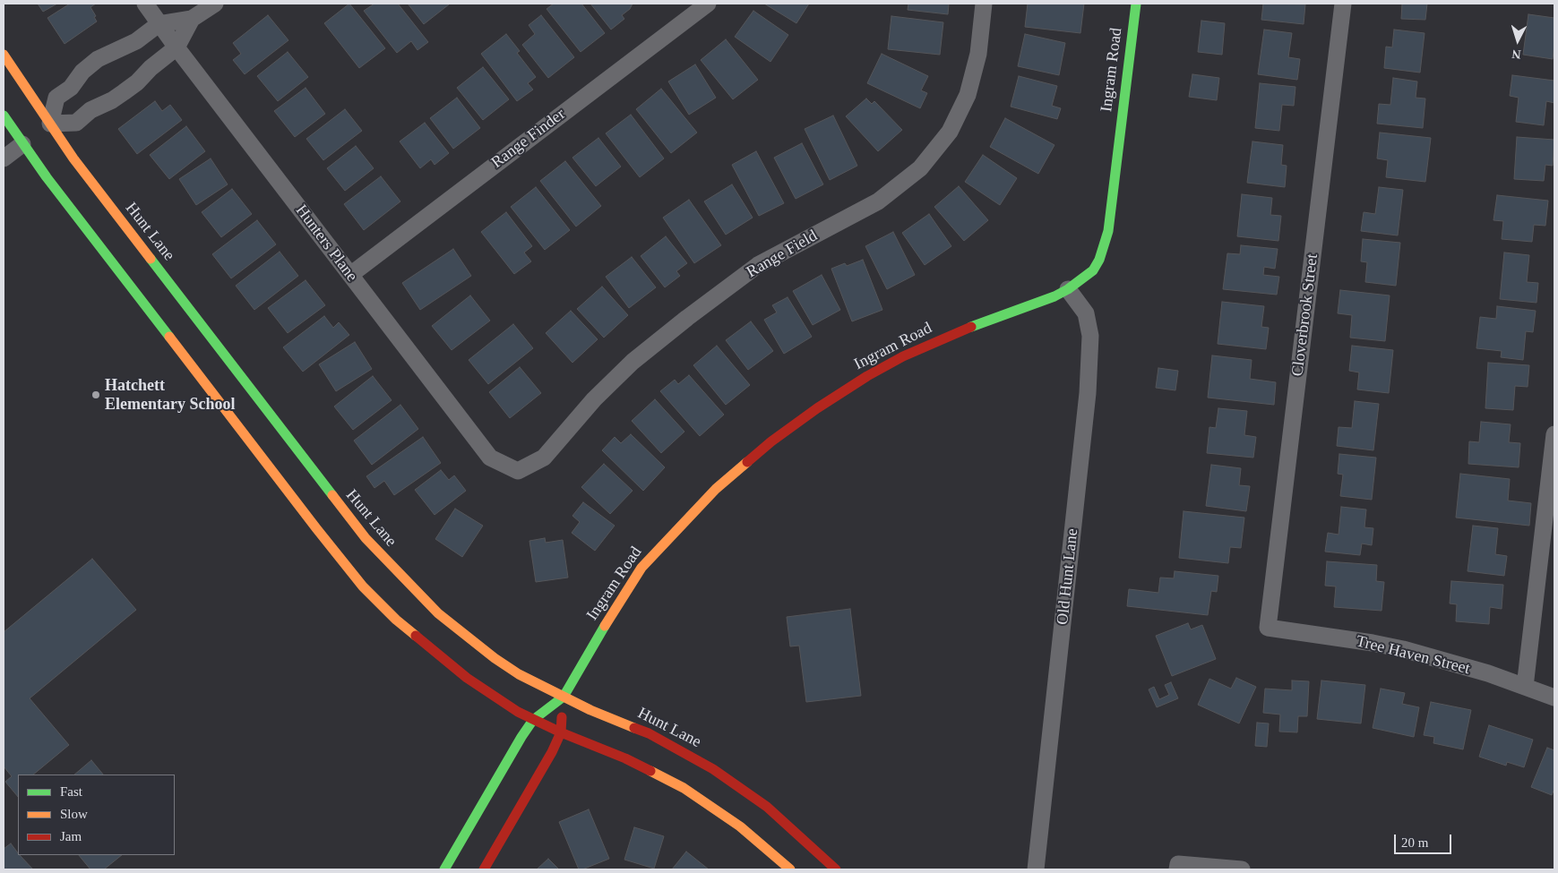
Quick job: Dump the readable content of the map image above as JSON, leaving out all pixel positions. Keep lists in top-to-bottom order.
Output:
{
  "streets": {
    "main road": ["Ingram Road", "Hunt Lane"],
    "street": [
      "Range Finder",
      "Hunters Plane",
      "Range Field",
      "Cloverbrook Street",
      "Old Hunt Lane",
      "Tree Haven Street"
    ]
  },
  "crossings": [
    ["Ingram Road", "Hunt Lane"],
    ["Ingram Road", "Old Hunt Lane"],
    ["Range Finder", "Hunters Plane"],
    ["Hunters Plane", "Range Field"],
    ["Cloverbrook Street", "Tree Haven Street"]
  ],
  "places": ["Hatchett Elementary School"],
  "legend": ["Fast", "Slow", "Jam"],
  "scale_bar": "20 m",
  "north": "bottom"
}
